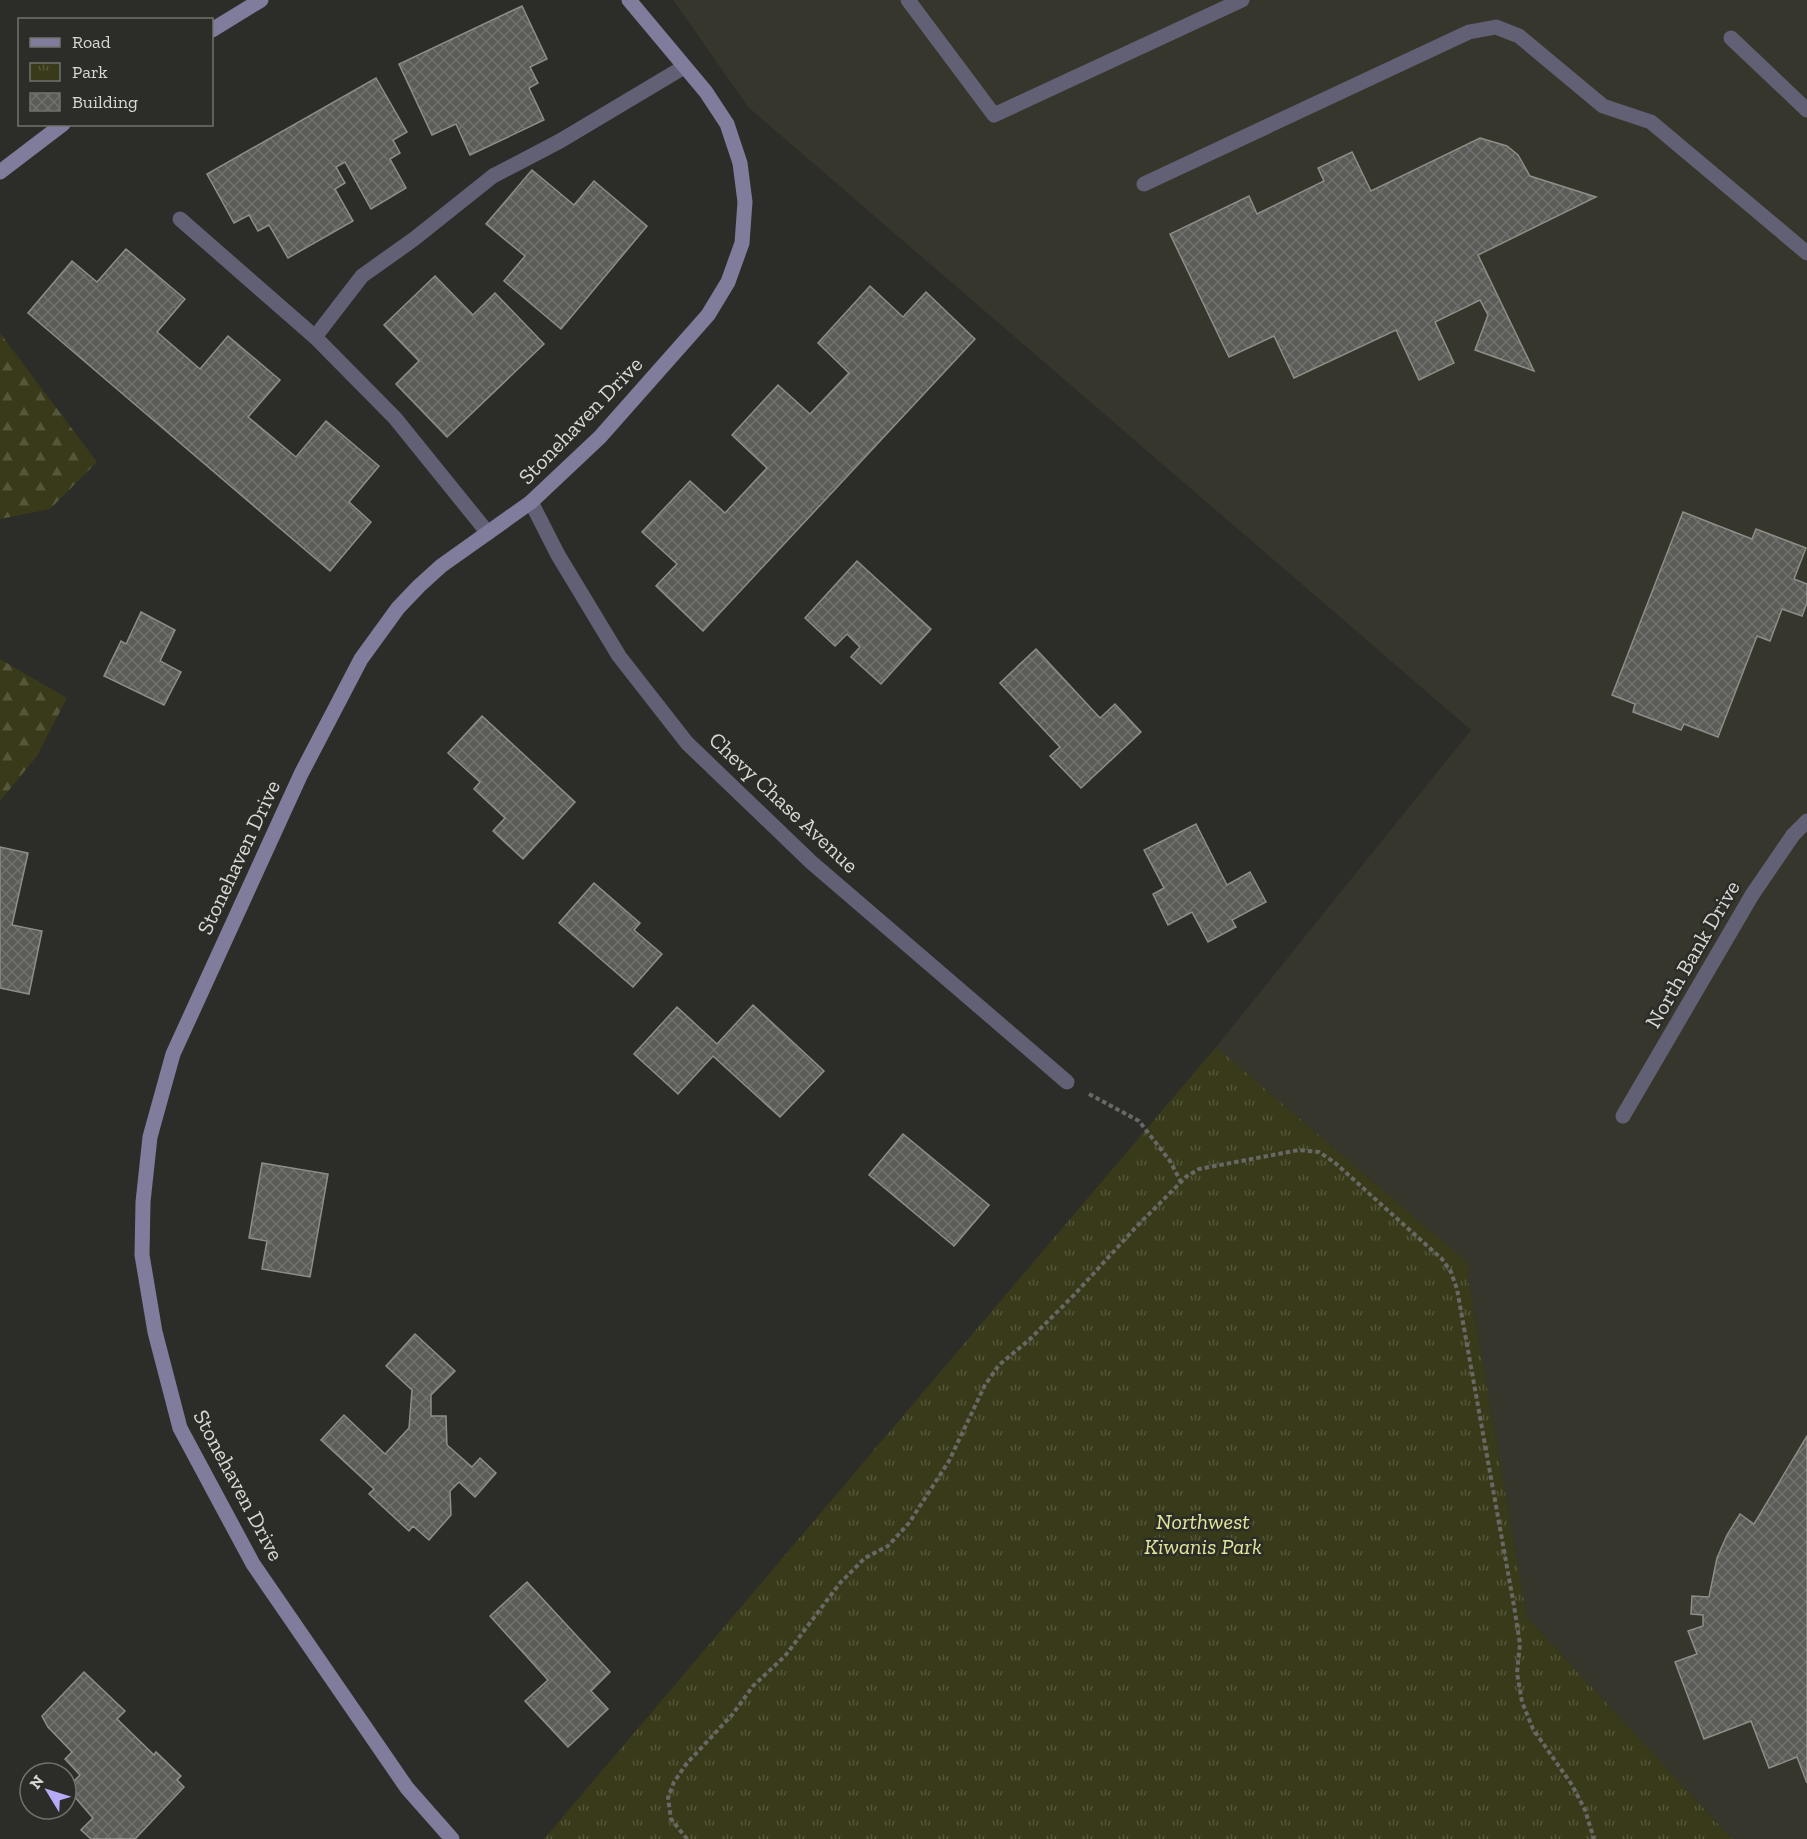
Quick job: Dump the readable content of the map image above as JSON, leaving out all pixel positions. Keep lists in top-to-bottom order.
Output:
{
  "streets": {
    "street": ["Stonehaven Drive", "Chevy Chase Avenue", "North Bank Drive"]
  },
  "crossings": [
    ["Stonehaven Drive", "Chevy Chase Avenue"]
  ],
  "parks": ["Northwest Kiwanis Park"],
  "legend": ["Road", "Park", "Building"],
  "north": "top left"
}
